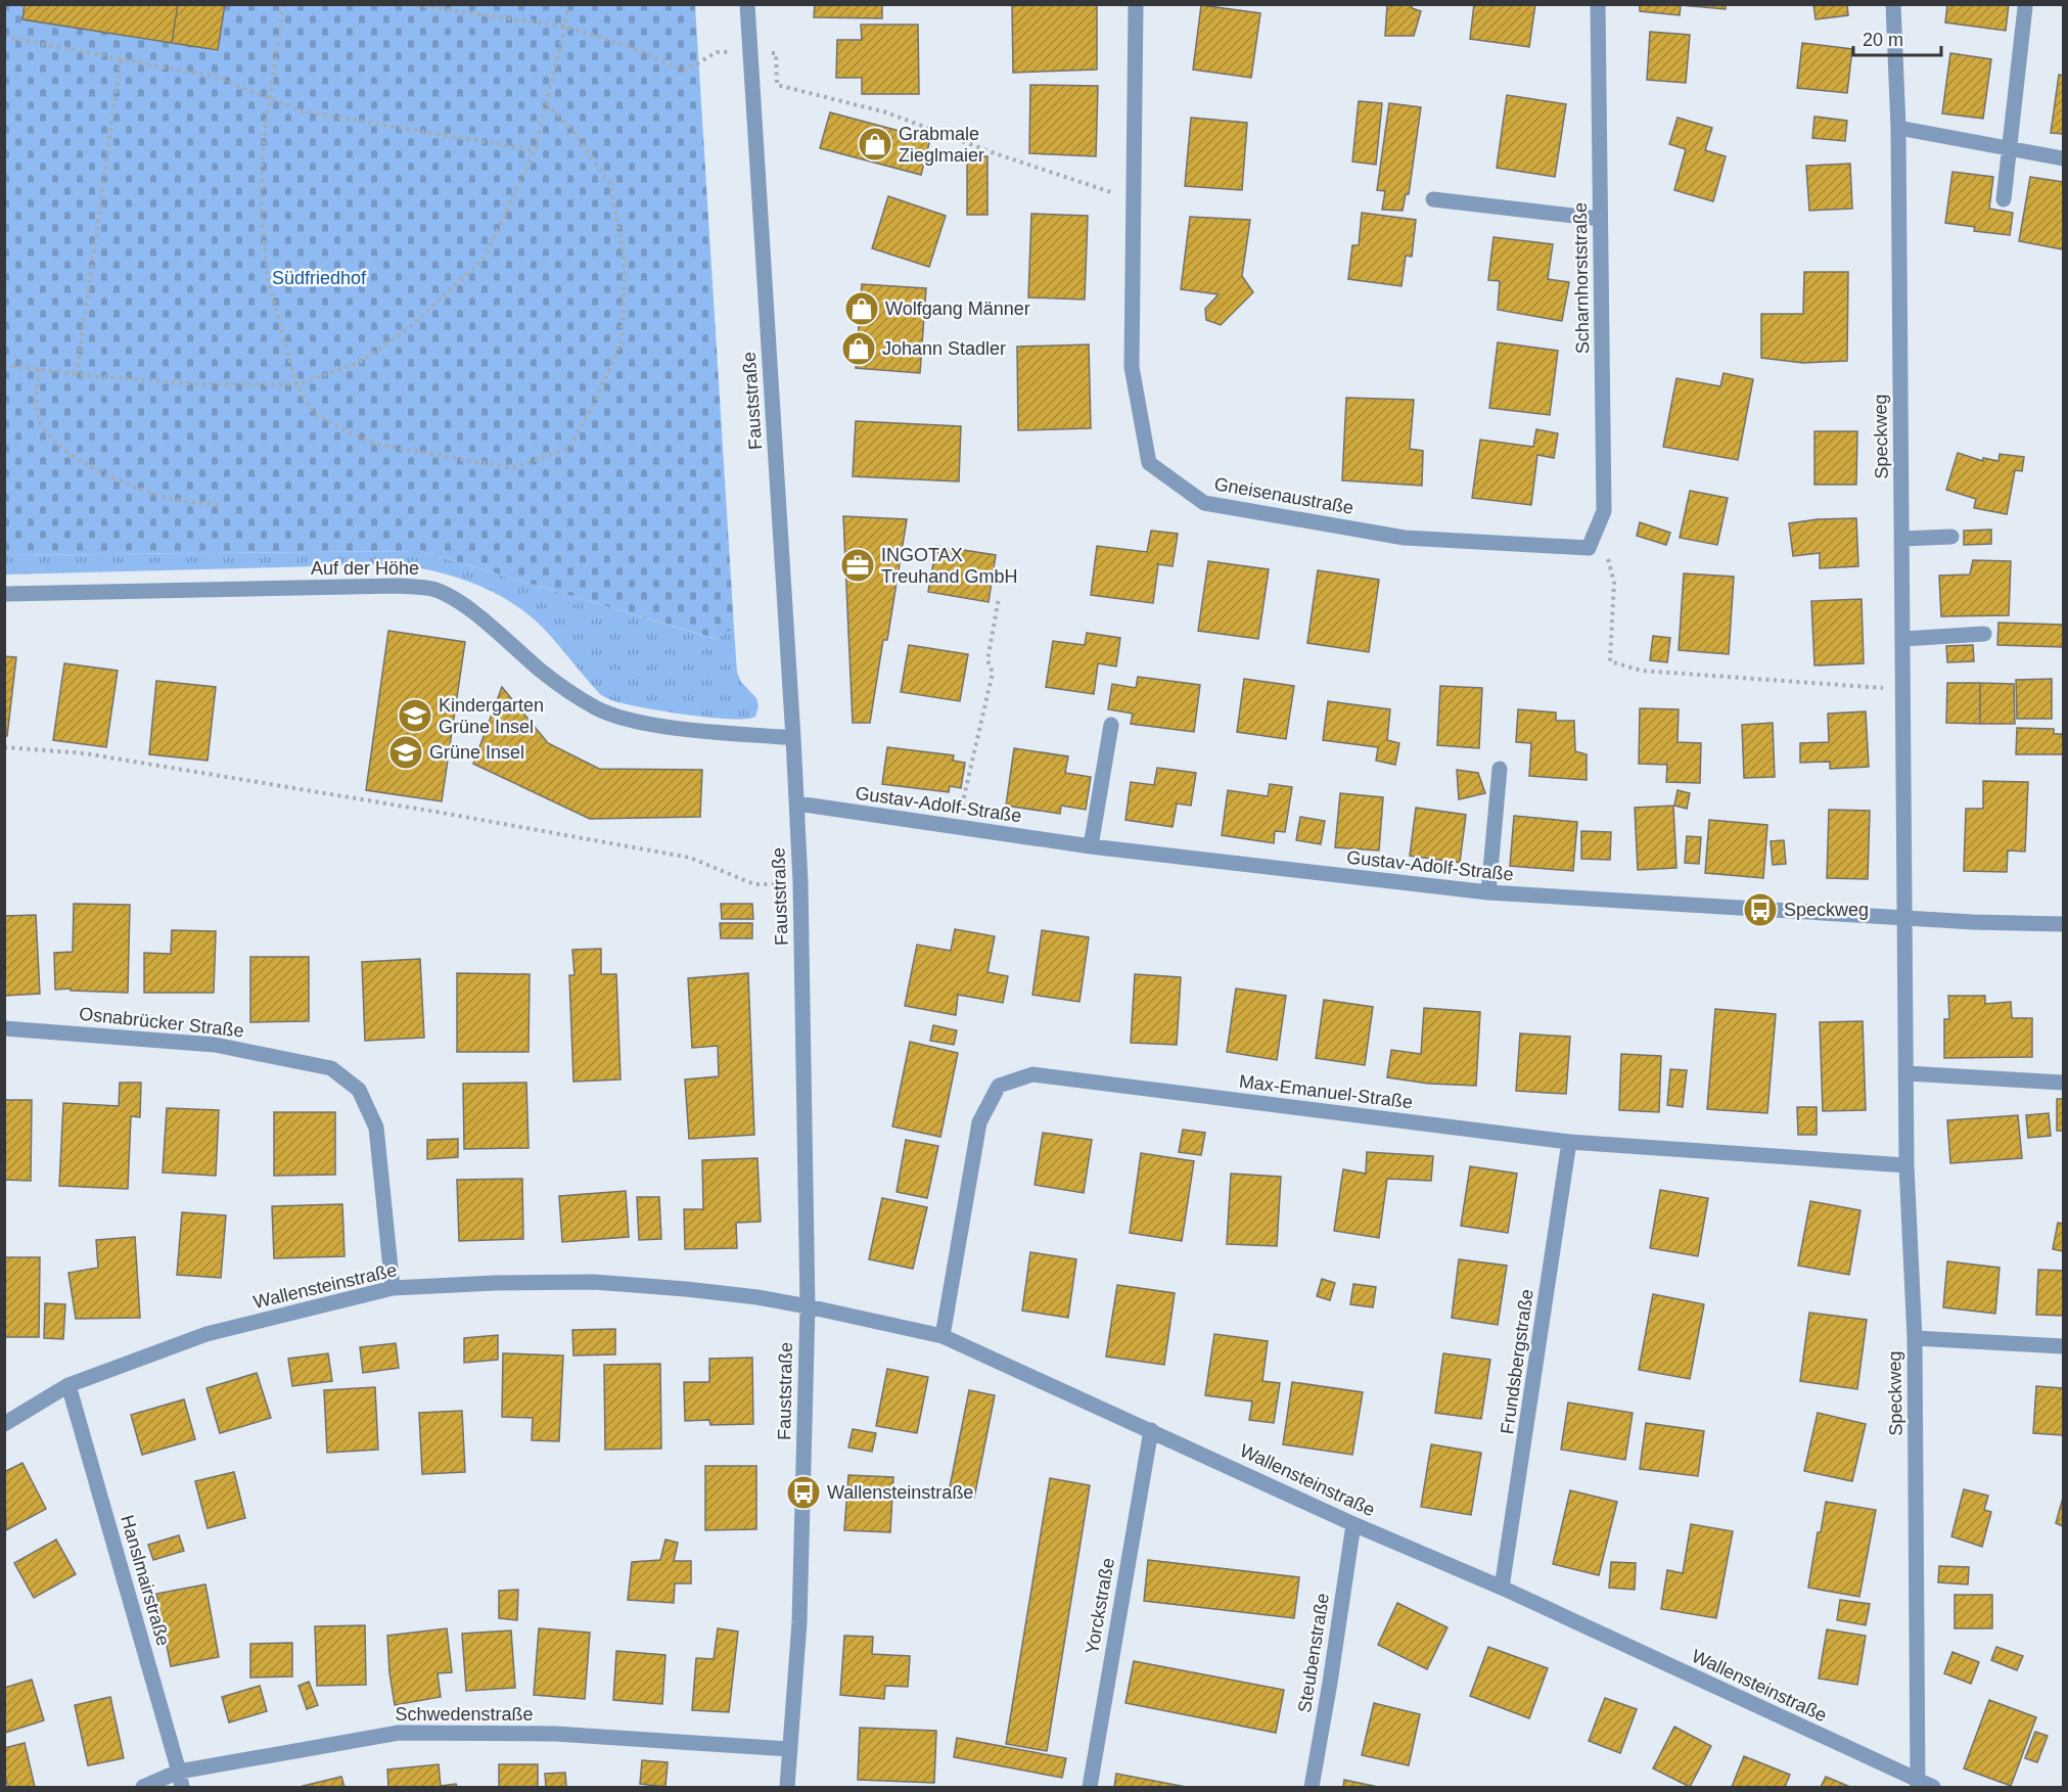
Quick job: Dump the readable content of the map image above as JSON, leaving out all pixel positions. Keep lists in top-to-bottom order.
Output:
{
  "streets": {
    "street": [
      "Scharnhorststraße",
      "Fauststraße",
      "Speckweg",
      "Gneisenaustraße",
      "Auf der Höhe",
      "Gustav-Adolf-Straße",
      "Osnabrücker Straße",
      "Max-Emanuel-Straße",
      "Wallensteinstraße",
      "Frundsbergstraße",
      "Hanslmairstraße",
      "Yorckstraße",
      "Steubenstraße",
      "Schwedenstraße"
    ]
  },
  "crossings": [
    ["Scharnhorststraße", "Gneisenaustraße"],
    ["Fauststraße", "Auf der Höhe"],
    ["Fauststraße", "Gustav-Adolf-Straße"],
    ["Fauststraße", "Wallensteinstraße"],
    ["Fauststraße", "Schwedenstraße"],
    ["Speckweg", "Gustav-Adolf-Straße"],
    ["Speckweg", "Max-Emanuel-Straße"],
    ["Speckweg", "Wallensteinstraße"],
    ["Osnabrücker Straße", "Wallensteinstraße"],
    ["Max-Emanuel-Straße", "Wallensteinstraße"],
    ["Max-Emanuel-Straße", "Frundsbergstraße"],
    ["Wallensteinstraße", "Frundsbergstraße"],
    ["Wallensteinstraße", "Hanslmairstraße"],
    ["Wallensteinstraße", "Yorckstraße"],
    ["Wallensteinstraße", "Steubenstraße"],
    ["Hanslmairstraße", "Schwedenstraße"]
  ],
  "parks": ["Südfriedhof"],
  "places": {
    "shop": ["Grabmale Zieglmaier", "Wolfgang Männer", "Johann Stadler"],
    "office": ["INGOTAX Treuhand GmbH"],
    "school or university": ["Kindergarten Grüne Insel", "Grüne Insel"],
    "bus stop": ["Speckweg", "Wallensteinstraße"]
  },
  "scale_bar": "20 m"
}
